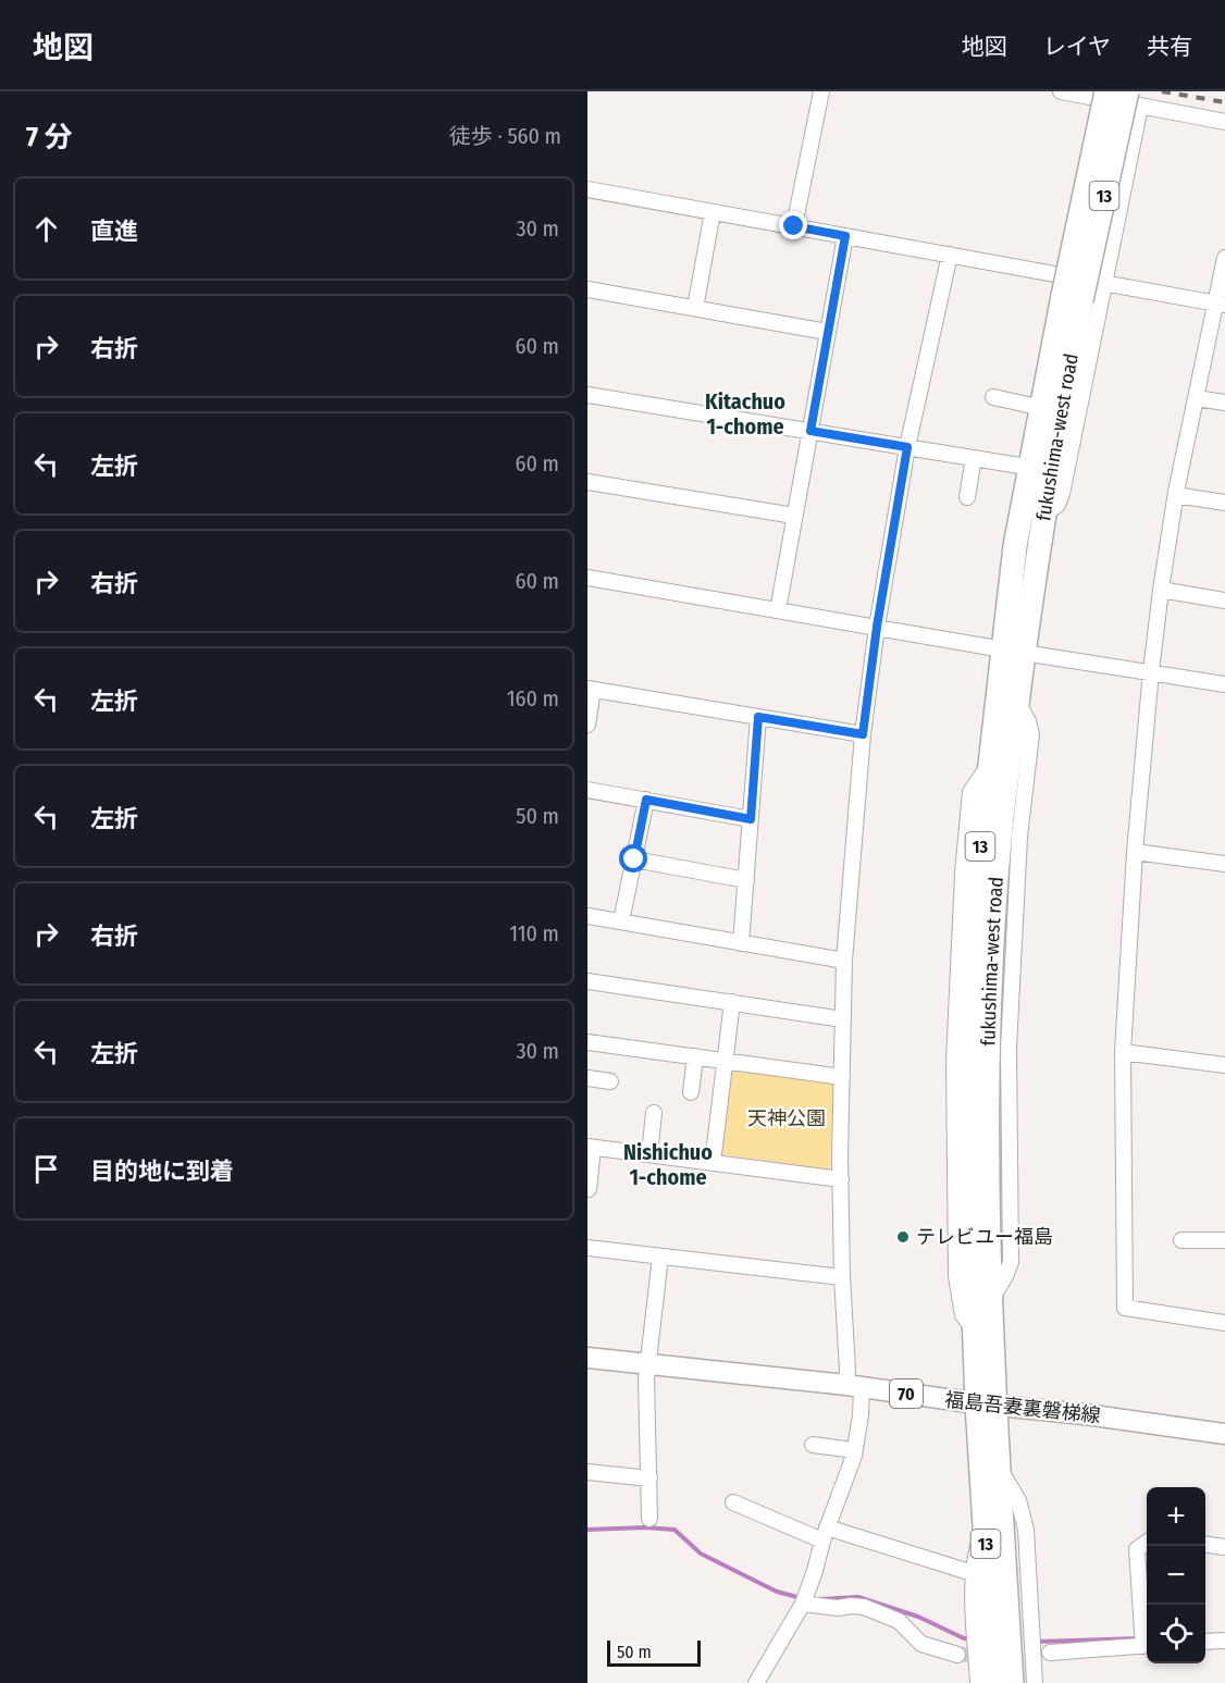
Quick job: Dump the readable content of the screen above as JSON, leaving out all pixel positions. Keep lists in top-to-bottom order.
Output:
{
  "streets": {
    "highway": ["13", "fukushima-west road"],
    "main road": ["70", "福島吾妻裏磐梯線"]
  },
  "crossings": [
    ["fukushima-west road", "福島吾妻裏磐梯線"]
  ],
  "districts": ["Kitachuo 1-chome", "Nishichuo 1-chome"],
  "parks": ["天神公園"],
  "places": ["テレビユー福島"],
  "scale_bar": "50 m",
  "page": {
    "header": "地図",
    "nav": ["地図", "レイヤ", "共有"],
    "heading": ["7 分", "徒歩 · 560 m"],
    "list": [
      ["直進", "30 m"],
      ["右折", "60 m"],
      ["左折", "60 m"],
      ["右折", "60 m"],
      ["左折", "160 m"],
      ["左折", "50 m"],
      ["右折", "110 m"],
      ["左折", "30 m"],
      "目的地に到着"
    ],
    "map_buttons": ["+", "−"],
    "scale": "50 m"
  }
}
